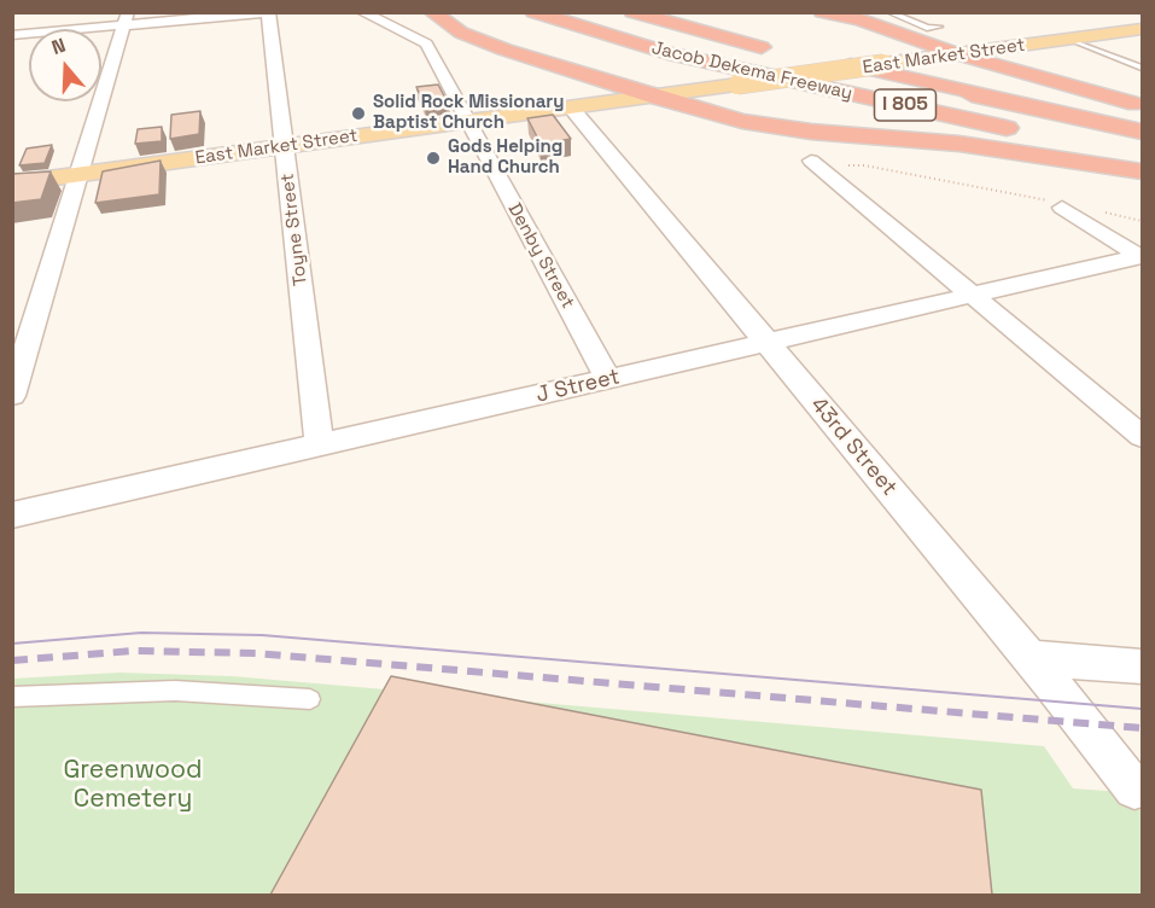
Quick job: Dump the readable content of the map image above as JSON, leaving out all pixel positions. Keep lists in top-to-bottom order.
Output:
{
  "streets": {
    "highway": ["Jacob Dekema Freeway", "I 805"],
    "main road": ["East Market Street"],
    "street": [
      "Toyne Street",
      "Denby Street",
      "J Street",
      "43rd Street"
    ]
  },
  "crossings": [
    ["East Market Street", "Toyne Street"],
    ["East Market Street", "Denby Street"],
    ["East Market Street", "43rd Street"],
    ["Toyne Street", "J Street"],
    ["Denby Street", "J Street"],
    ["J Street", "43rd Street"]
  ],
  "parks": ["Greenwood Cemetery"],
  "places": ["Solid Rock Missionary Baptist Church", "Gods Helping Hand Church"],
  "north": "top"
}
